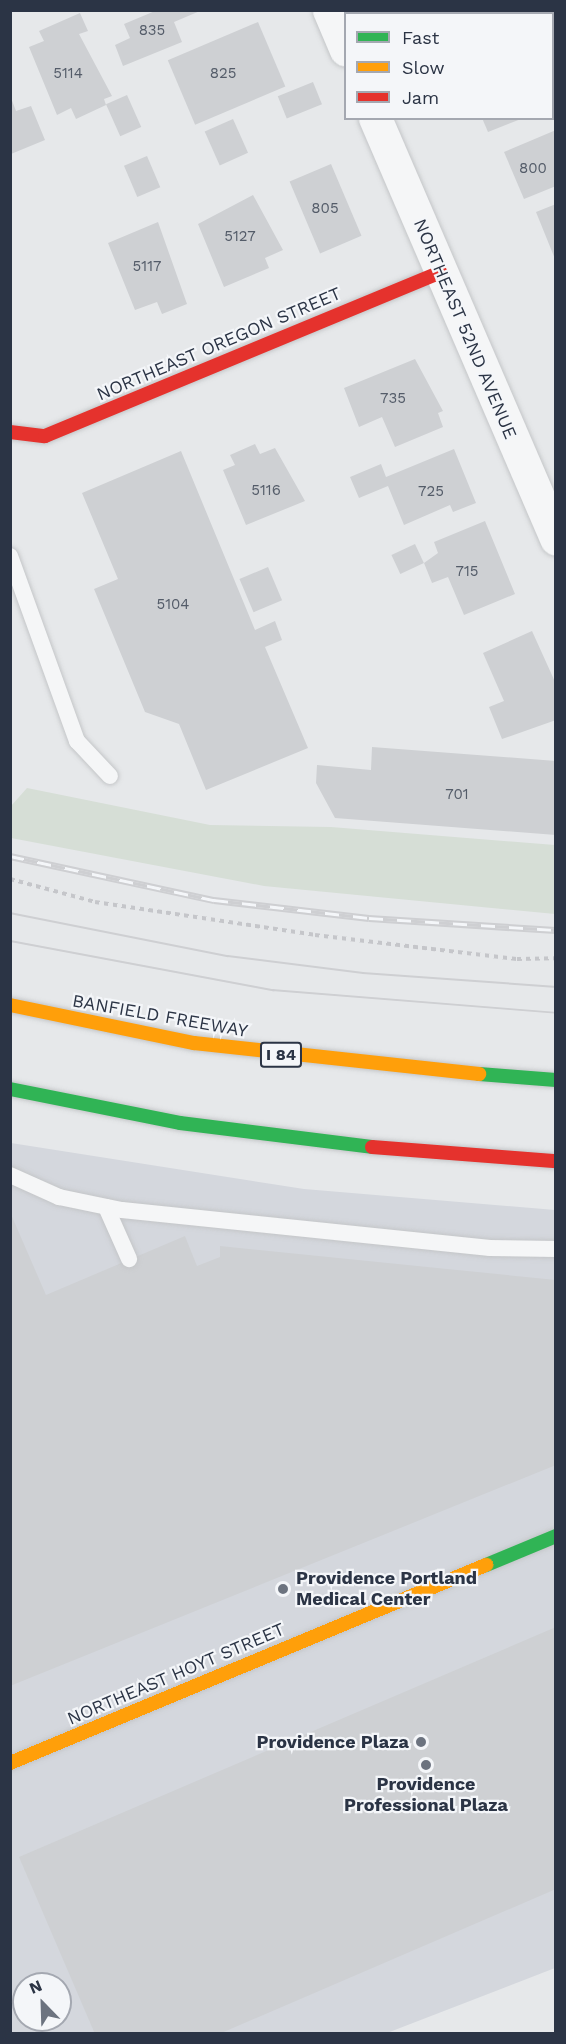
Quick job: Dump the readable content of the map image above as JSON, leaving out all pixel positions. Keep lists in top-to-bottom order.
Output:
{
  "streets": {
    "main road": [
      "NORTHEAST OREGON STREET",
      "BANFIELD FREEWAY",
      "I 84",
      "NORTHEAST HOYT STREET"
    ],
    "street": ["NORTHEAST 52ND AVENUE"]
  },
  "crossings": [
    ["NORTHEAST 52ND AVENUE", "NORTHEAST OREGON STREET"]
  ],
  "places": ["Providence Portland Medical Center", "Providence Plaza", "Providence Professional Plaza"],
  "house_numbers": [
    "835",
    "5114",
    "825",
    "800",
    "805",
    "5127",
    "5117",
    "735",
    "5116",
    "725",
    "715",
    "5104",
    "701"
  ],
  "legend": ["Fast", "Slow", "Jam"],
  "north": "top left"
}
